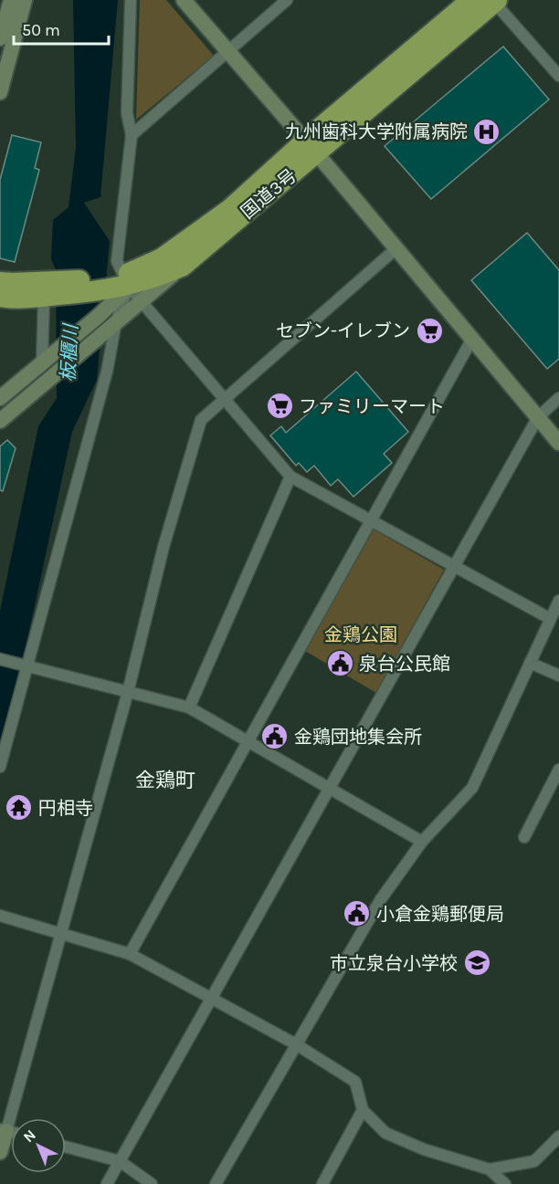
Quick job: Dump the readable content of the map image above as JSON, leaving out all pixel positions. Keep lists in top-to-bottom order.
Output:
{
  "streets": {
    "highway": ["国道3号"]
  },
  "districts": ["金鶏町"],
  "water": ["板櫃川"],
  "parks": ["金鶏公園"],
  "places": {
    "hospital": ["九州歯科大学附属病院"],
    "supermarket": ["セブン-イレブン", "ファミリーマート"],
    "public building": ["泉台公民館", "金鶏団地集会所", "小倉金鶏郵便局"],
    "temple": ["円相寺"],
    "school or university": ["市立泉台小学校"]
  },
  "scale_bar": "50 m",
  "north": "top left"
}
